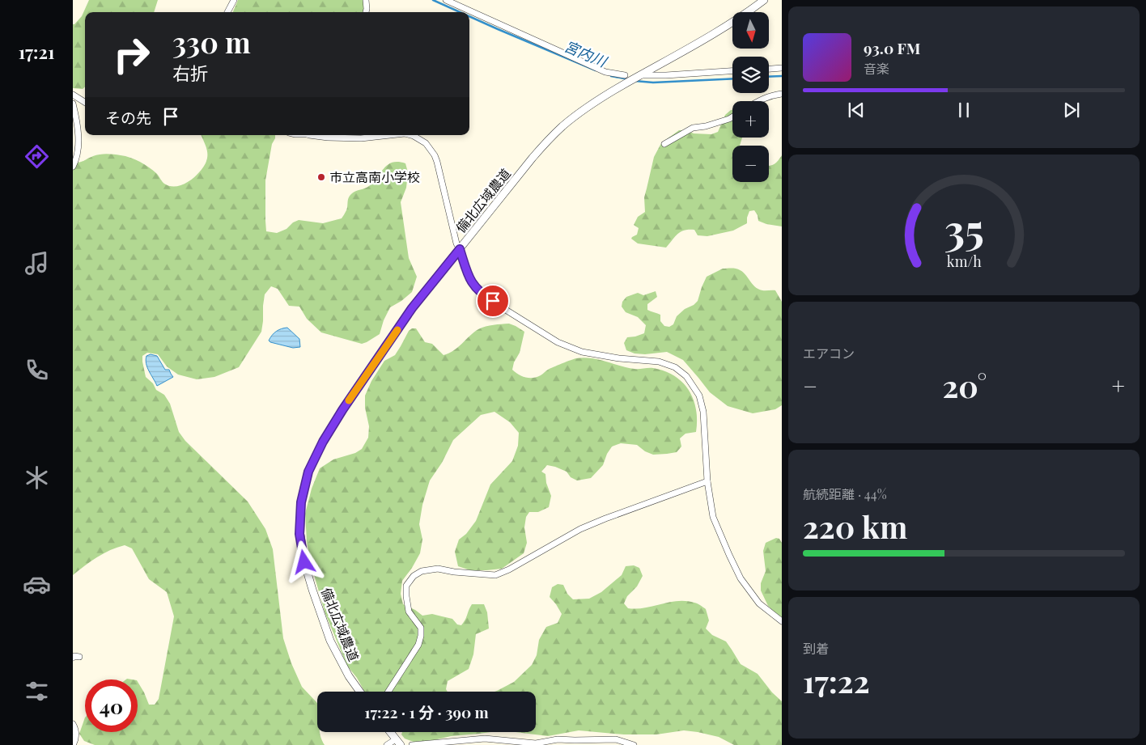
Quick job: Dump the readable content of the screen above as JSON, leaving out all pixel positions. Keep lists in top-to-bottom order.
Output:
{
  "streets": {
    "street": ["備北広域農道"]
  },
  "water": ["宮内川"],
  "places": ["市立高南小学校"],
  "north": "bottom",
  "page": {
    "tabs": "17:21",
    "map_buttons": ["+", "−"],
    "turn": ["330 m", "右折"],
    "song": ["93.0 FM", "音楽"],
    "then": "その先",
    "tile": [
      "エアコン",
      ["航続距離 · 44%", "220 km"],
      ["到着", "17:22"]
    ],
    "heat": ["−", "20°", "+"],
    "limit": "40",
    "trip": "17:22 · 1 分 · 390 m",
    "gauge": ["35", "km/h"]
  }
}
